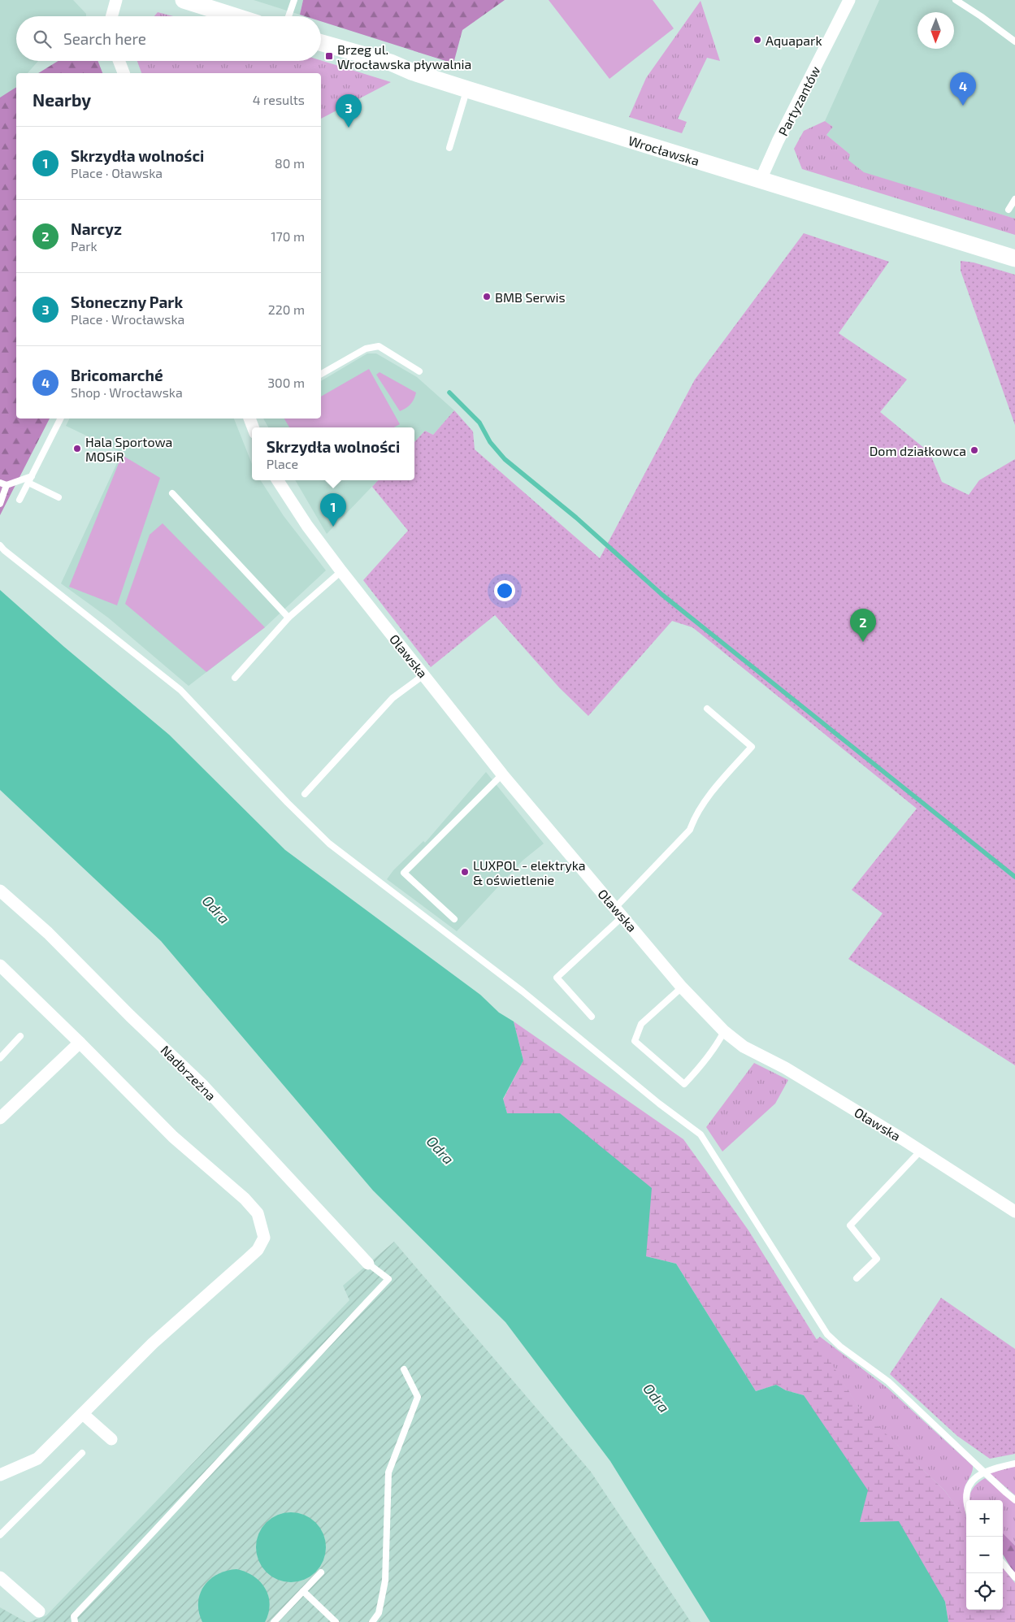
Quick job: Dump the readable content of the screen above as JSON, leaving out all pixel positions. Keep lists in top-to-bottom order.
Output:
{
  "streets": {
    "street": [
      "Partyzantów",
      "Wrocławska",
      "Oławska",
      "Nadbrzeżna"
    ]
  },
  "crossings": [
    ["Partyzantów", "Wrocławska"]
  ],
  "water": ["Odra"],
  "places": {
    "other": [
      "Aquapark",
      "BMB Serwis",
      "Hala Sportowa MOSiR",
      "Dom działkowca",
      "LUXPOL - elektryka & oświetlenie"
    ],
    "transit": ["Brzeg ul. Wrocławska pływalnia"]
  },
  "north": "bottom",
  "page": {
    "search": "Search here",
    "pins": [
      "4",
      "3",
      "1",
      "2"
    ],
    "heading": ["Nearby", "4 results"],
    "list": [
      {
        "mark": "1",
        "name": "Skrzydła wolności",
        "note": "Place · Oławska",
        "value": "80 m"
      },
      {
        "mark": "2",
        "name": "Narcyz",
        "note": "Park",
        "value": "170 m"
      },
      {
        "mark": "3",
        "name": "Słoneczny Park",
        "note": "Place · Wrocławska",
        "value": "220 m"
      },
      {
        "mark": "4",
        "name": "Bricomarché",
        "note": "Shop · Wrocławska",
        "value": "300 m"
      }
    ],
    "popup": ["Skrzydła wolności", "Place"],
    "map_buttons": ["+", "−"]
  }
}
